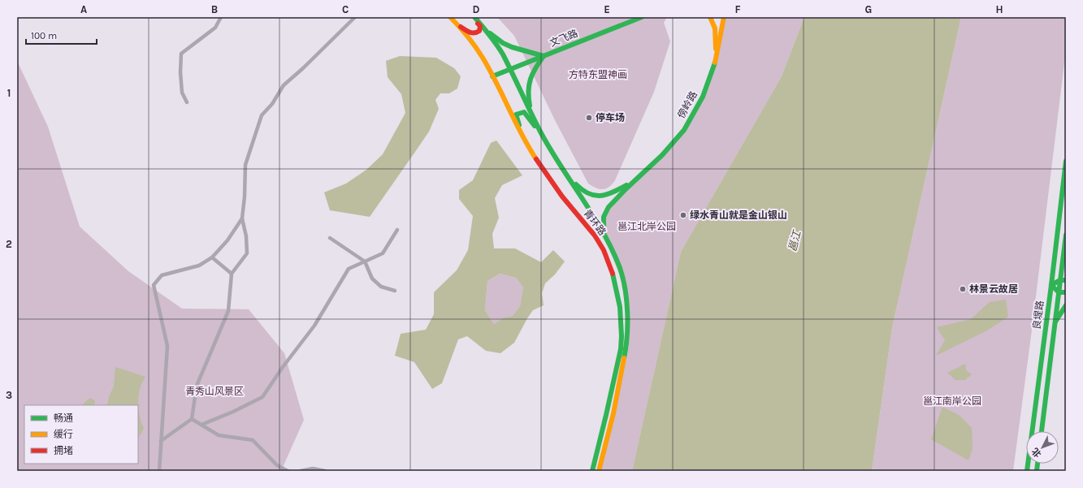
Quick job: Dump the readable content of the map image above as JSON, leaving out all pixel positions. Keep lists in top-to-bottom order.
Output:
{
  "streets": {
    "main road": [
      "文飞路",
      "傍岭路",
      "青环路",
      "良堤路"
    ]
  },
  "crossings": [
    ["文飞路", "青环路"]
  ],
  "water": ["邕江"],
  "parks": [
    "方特东盟神画",
    "邕江北岸公园",
    "青秀山风景区",
    "邕江南岸公园"
  ],
  "places": ["停车场", "绿水青山就是金山银山", "林景云故居"],
  "legend": ["畅通", "缓行", "拥堵"],
  "scale_bar": "100 m",
  "north": "bottom left",
  "grid": {
    "columns": [
      "A",
      "B",
      "C",
      "D",
      "E",
      "F",
      "G",
      "H"
    ],
    "rows": ["1", "2", "3"]
  }
}
